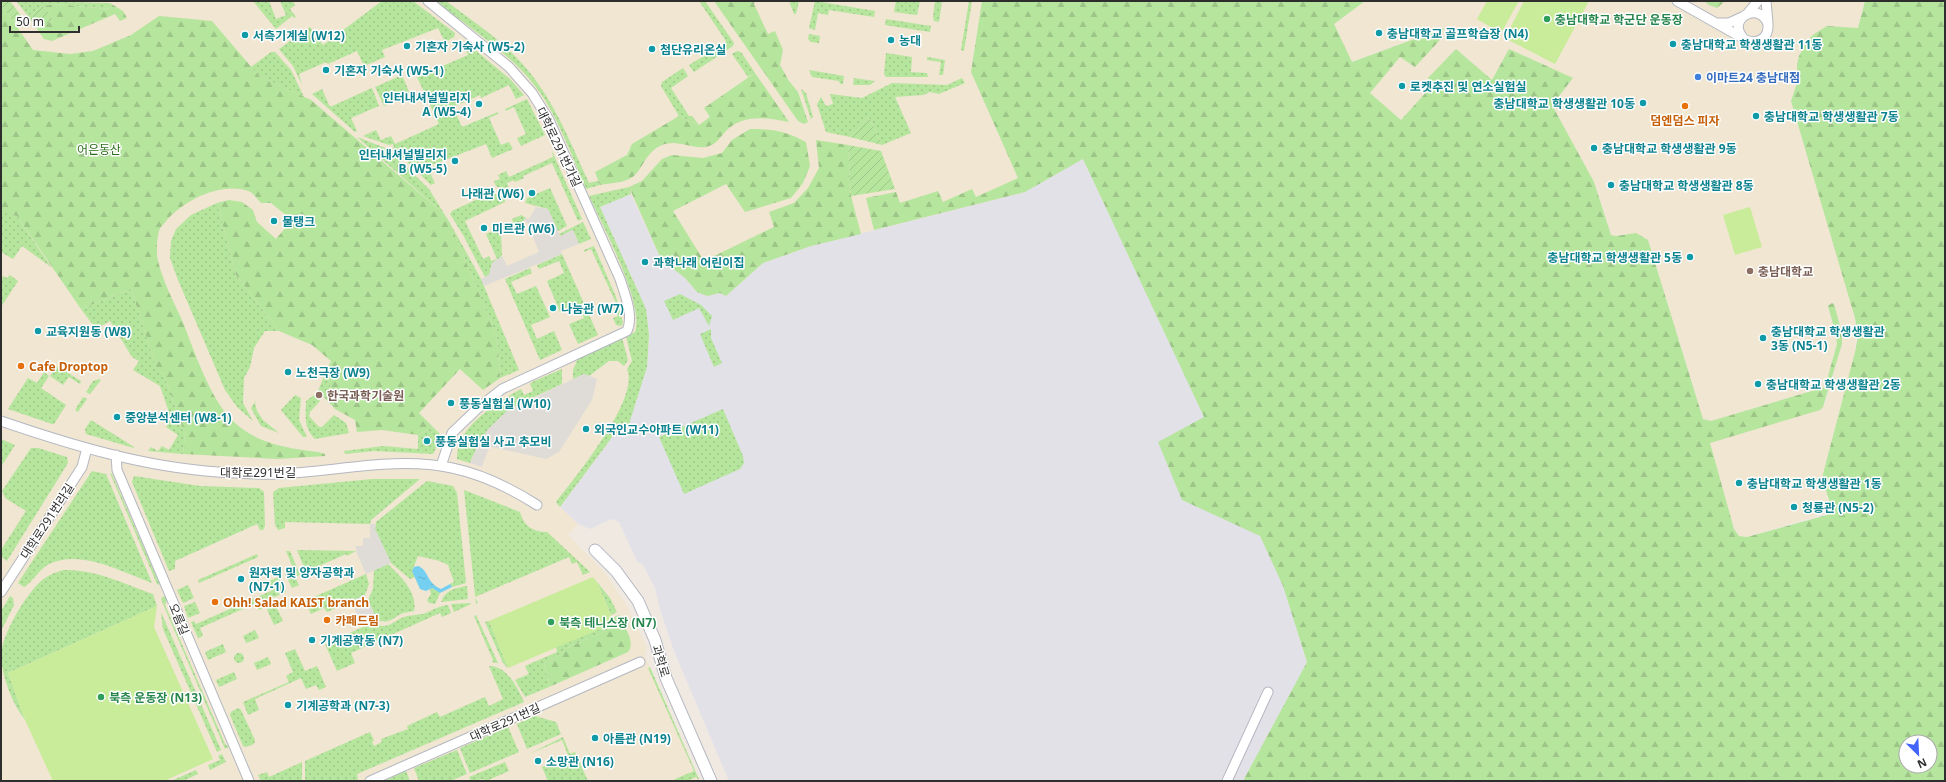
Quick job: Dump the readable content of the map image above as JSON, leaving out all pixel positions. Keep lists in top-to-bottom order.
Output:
{
  "streets": {
    "street": [
      "대학로291번가길",
      "대학로291번길",
      "대학로291번라길",
      "오름길",
      "과학로"
    ]
  },
  "crossings": [
    ["대학로291번가길", "대학로291번길"],
    ["대학로291번길", "대학로291번라길"],
    ["대학로291번길", "오름길"]
  ],
  "parks": ["어은동산"],
  "places": [
    "충남대학교 학군단 운동장",
    "충남대학교 골프학습장 (N4)",
    "서측기계실 (W12)",
    "농대",
    "충남대학교 학생생활관 11동",
    "기혼자 기숙사 (W5-2)",
    "첨단유리온실",
    "기혼자 기숙사 (W5-1)",
    "이마트24 충남대점",
    "로켓추진 및 연소실험실",
    "충남대학교 학생생활관 10동",
    "인터내셔널빌리지 A (W5-4)",
    "덤엔덤스 피자",
    "충남대학교 학생생활관 7동",
    "충남대학교 학생생활관 9동",
    "인터내셔널빌리지 B (W5-5)",
    "충남대학교 학생생활관 8동",
    "나래관 (W6)",
    "물탱크",
    "미르관 (W6)",
    "충남대학교 학생생활관 5동",
    "과학나래 어린이집",
    "충남대학교",
    "나눔관 (W7)",
    "교육지원동 (W8)",
    "충남대학교 학생생활관 3동 (N5-1)",
    "Cafe Droptop",
    "노천극장 (W9)",
    "충남대학교 학생생활관 2동",
    "한국과학기술원",
    "풍동실험실 (W10)",
    "중앙분석센터 (W8-1)",
    "외국인교수아파트 (W11)",
    "풍동실험실 사고 추모비",
    "충남대학교 학생생활관 1동",
    "청룡관 (N5-2)",
    "원자력 및 양자공학과 (N7-1)",
    "Ohh! Salad KAIST branch",
    "카페드림",
    "북측 테니스장 (N7)",
    "기계공학동 (N7)",
    "북측 운동장 (N13)",
    "기계공학과 (N7-3)",
    "아름관 (N19)",
    "소망관 (N16)"
  ],
  "scale_bar": "50 m",
  "north": "bottom right"
}
